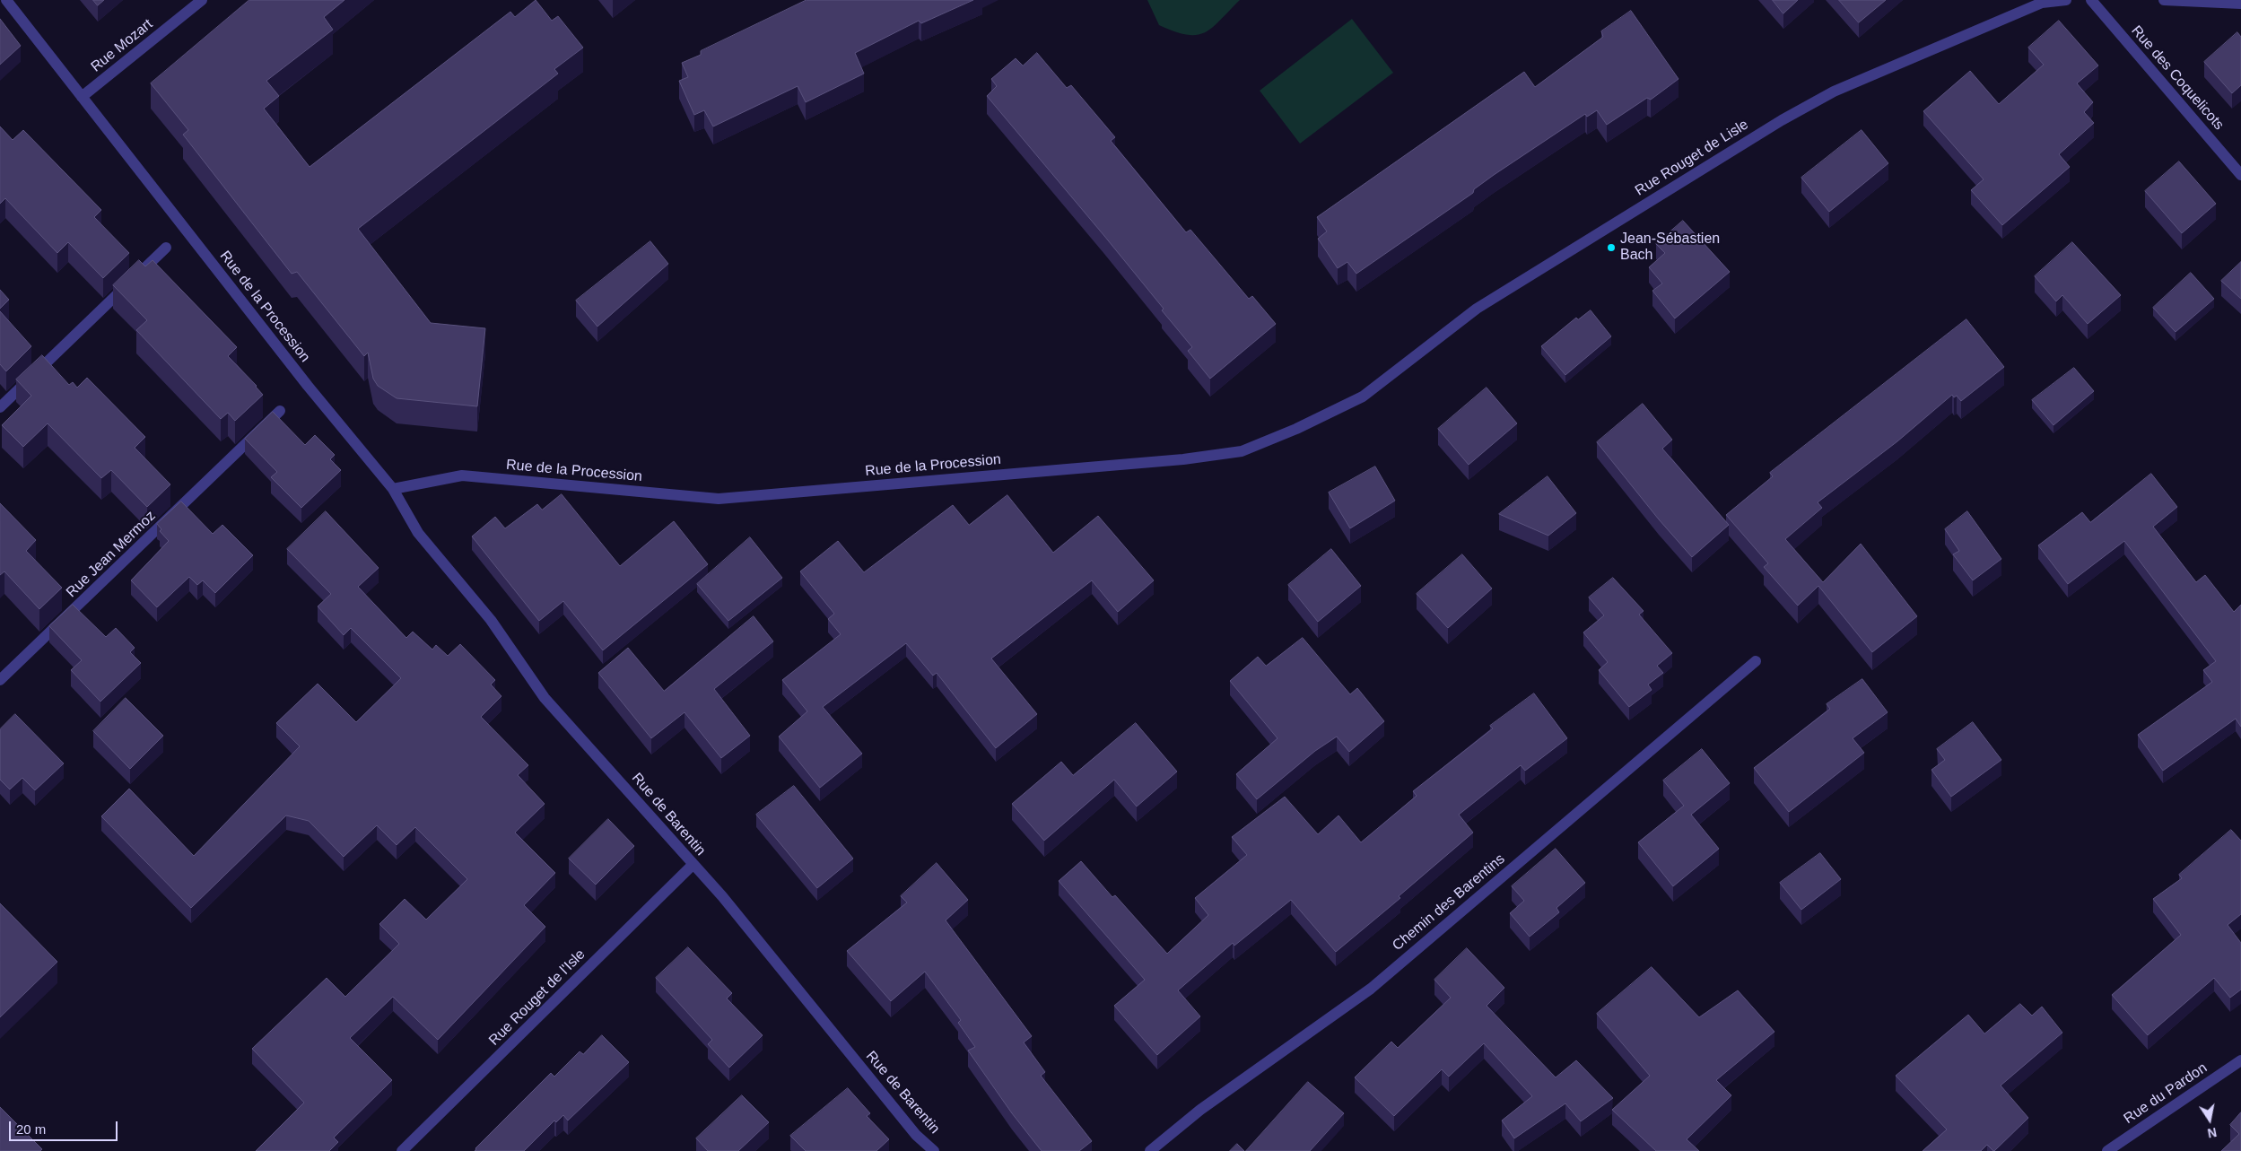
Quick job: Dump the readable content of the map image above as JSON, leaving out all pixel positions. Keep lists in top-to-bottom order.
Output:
{
  "streets": {
    "street": [
      "Rue Mozart",
      "Rue des Coquelicots",
      "Rue Rouget de Lisle",
      "Rue de la Procession",
      "Rue Jean Mermoz",
      "Rue de Barentin",
      "Chemin des Barentins",
      "Rue Rouget de l'Isle",
      "Rue du Pardon"
    ]
  },
  "crossings": [
    ["Rue Mozart", "Rue de la Procession"],
    ["Rue Rouget de Lisle", "Rue de la Procession"],
    ["Rue de la Procession", "Rue de Barentin"],
    ["Rue de Barentin", "Rue Rouget de l'Isle"]
  ],
  "places": ["Jean-Sébastien Bach"],
  "scale_bar": "20 m",
  "north": "bottom"
}
